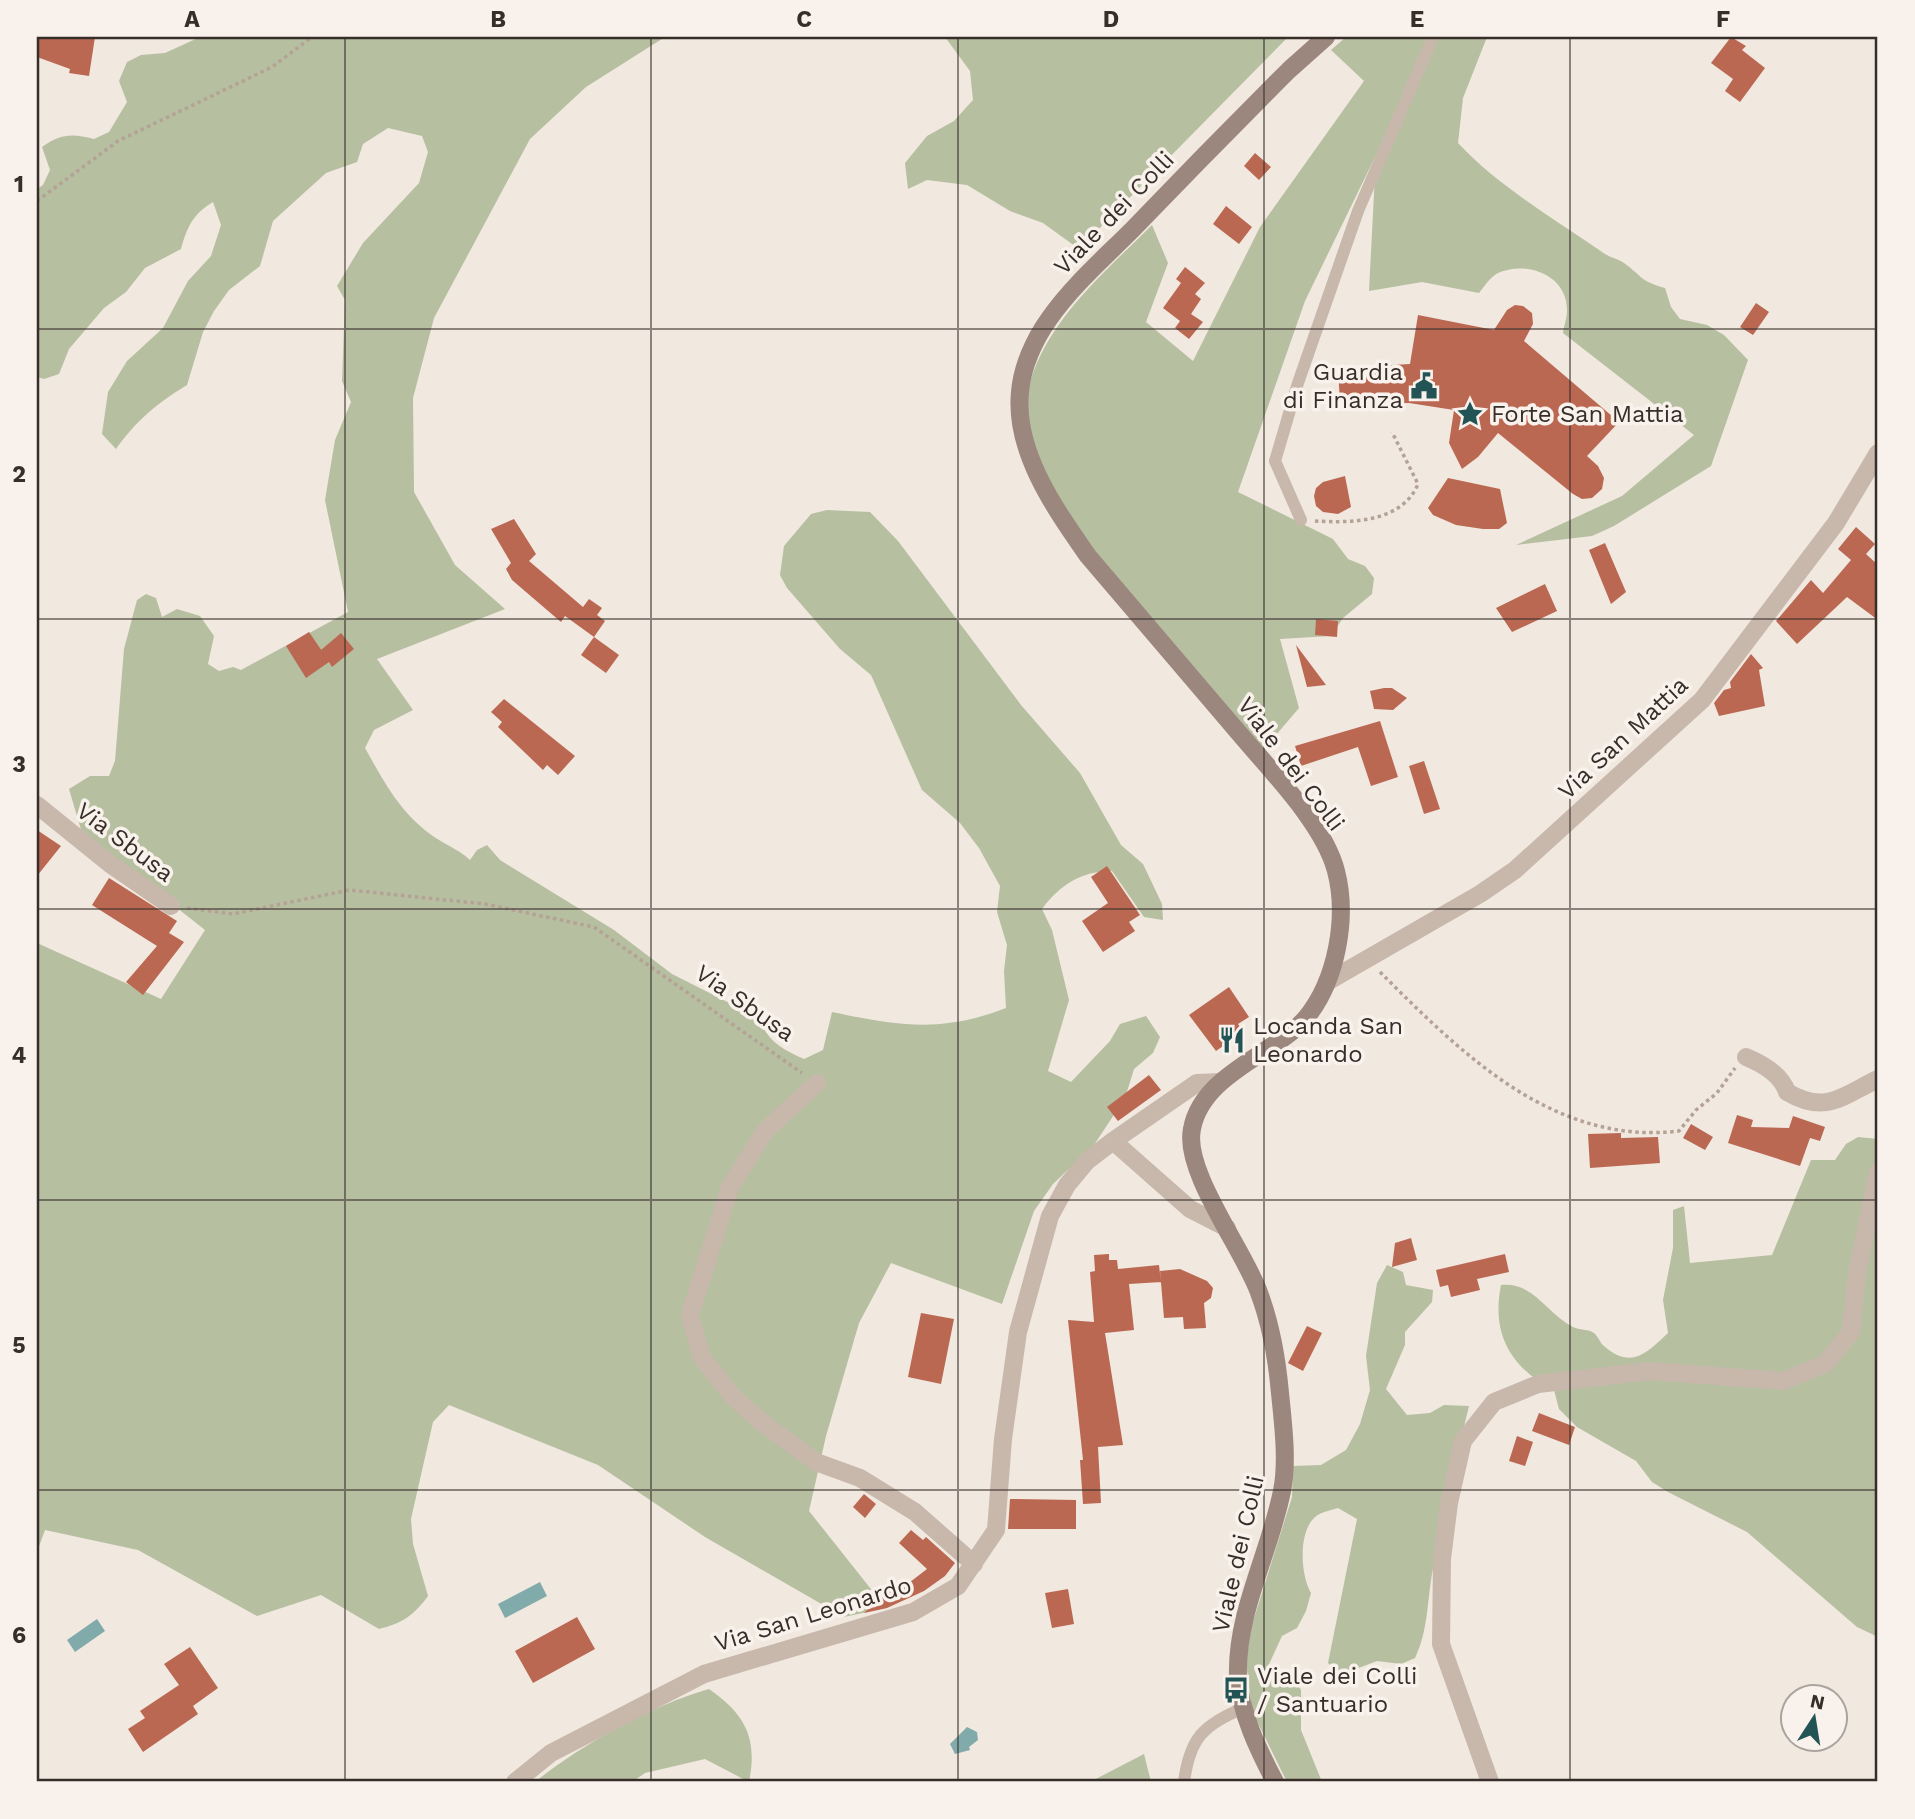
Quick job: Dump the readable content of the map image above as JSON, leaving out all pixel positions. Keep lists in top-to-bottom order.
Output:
{
  "streets": {
    "street": [
      "Viale dei Colli",
      "Via San Mattia",
      "Via Sbusa",
      "Via San Leonardo"
    ]
  },
  "crossings": [
    ["Viale dei Colli", "Via San Mattia"],
    ["Viale dei Colli", "Via San Leonardo"]
  ],
  "places": {
    "public building": ["Guardia di Finanza"],
    "place": ["Forte San Mattia"],
    "restaurant": ["Locanda San Leonardo"],
    "bus stop": ["Viale dei Colli / Santuario"]
  },
  "north": "top",
  "grid": {
    "columns": [
      "A",
      "B",
      "C",
      "D",
      "E",
      "F"
    ],
    "rows": [
      "1",
      "2",
      "3",
      "4",
      "5",
      "6"
    ]
  }
}
